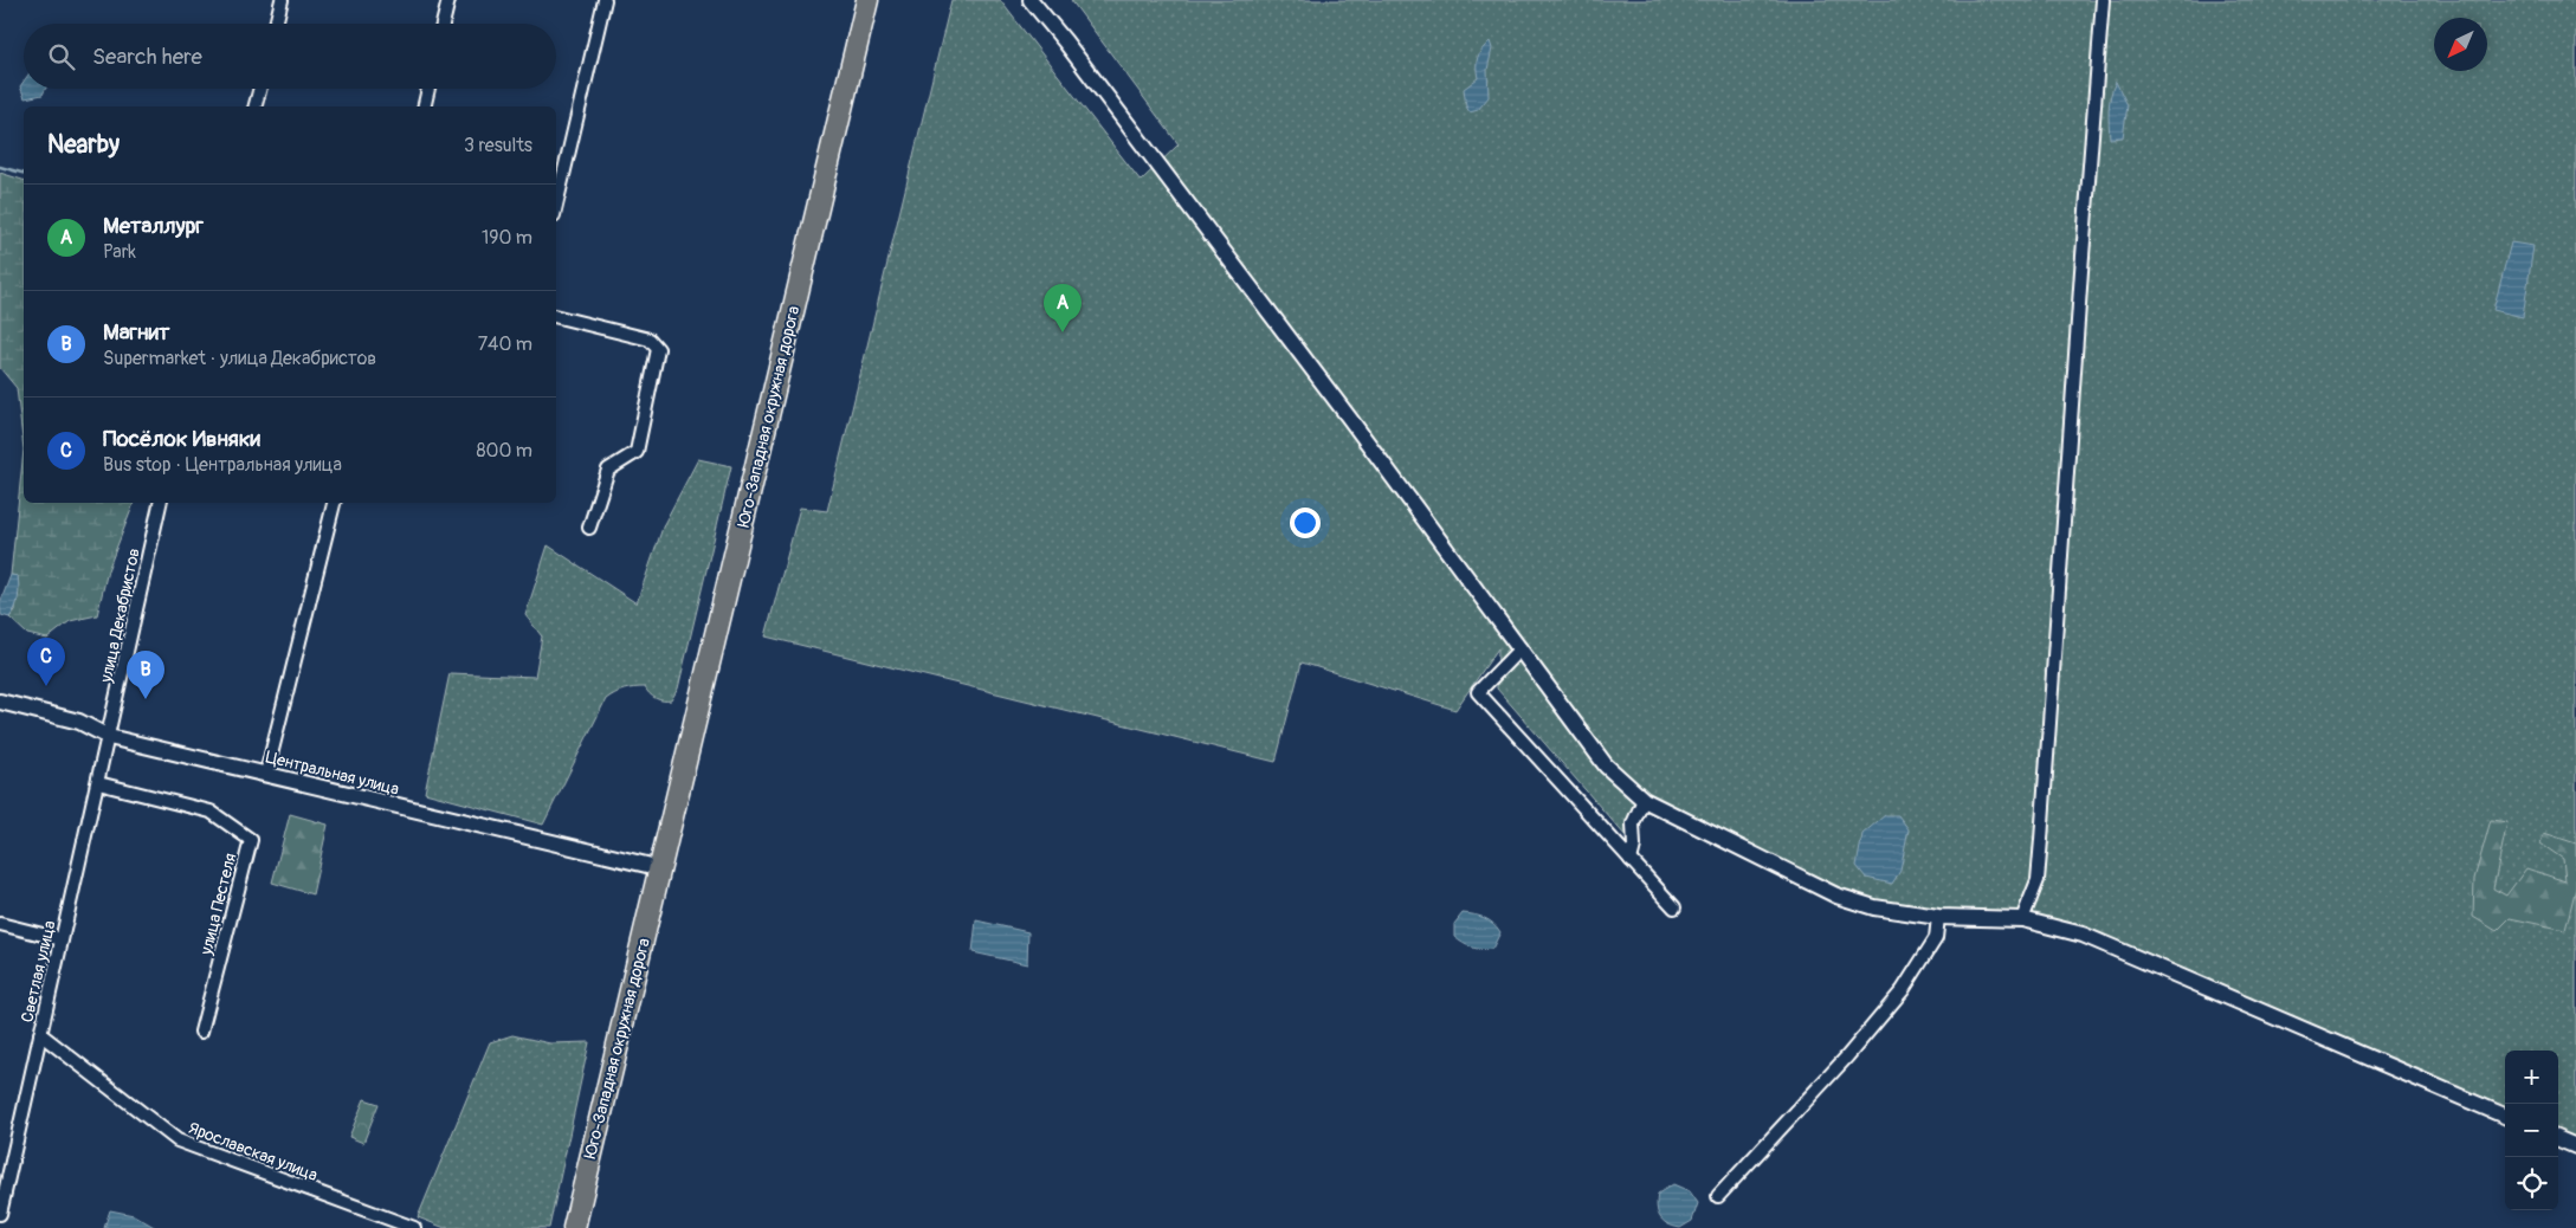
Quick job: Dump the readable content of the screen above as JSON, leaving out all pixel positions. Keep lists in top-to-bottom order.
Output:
{
  "streets": {
    "highway": ["Юго-Западная окружная дорога"],
    "street": [
      "улица Декабристов",
      "Центральная улица",
      "улица Пестеля",
      "Светлая улица",
      "Ярославская улица"
    ]
  },
  "crossings": [
    ["Юго-Западная окружная дорога", "Центральная улица"],
    ["улица Декабристов", "Центральная улица"],
    ["улица Декабристов", "Светлая улица"],
    ["Центральная улица", "Светлая улица"],
    ["улица Пестеля", "Светлая улица"],
    ["Светлая улица", "Ярославская улица"]
  ],
  "north": "bottom left",
  "page": {
    "search": "Search here",
    "heading": ["Nearby", "3 results"],
    "list": [
      {
        "mark": "A",
        "name": "Металлург",
        "note": "Park",
        "value": "190 m"
      },
      {
        "mark": "B",
        "name": "Магнит",
        "note": "Supermarket · улица Декабристов",
        "value": "740 m"
      },
      {
        "mark": "C",
        "name": "Посёлок Ивняки",
        "note": "Bus stop · Центральная улица",
        "value": "800 m"
      }
    ],
    "pins": ["A", "C", "B"],
    "map_buttons": ["+", "−"]
  }
}
